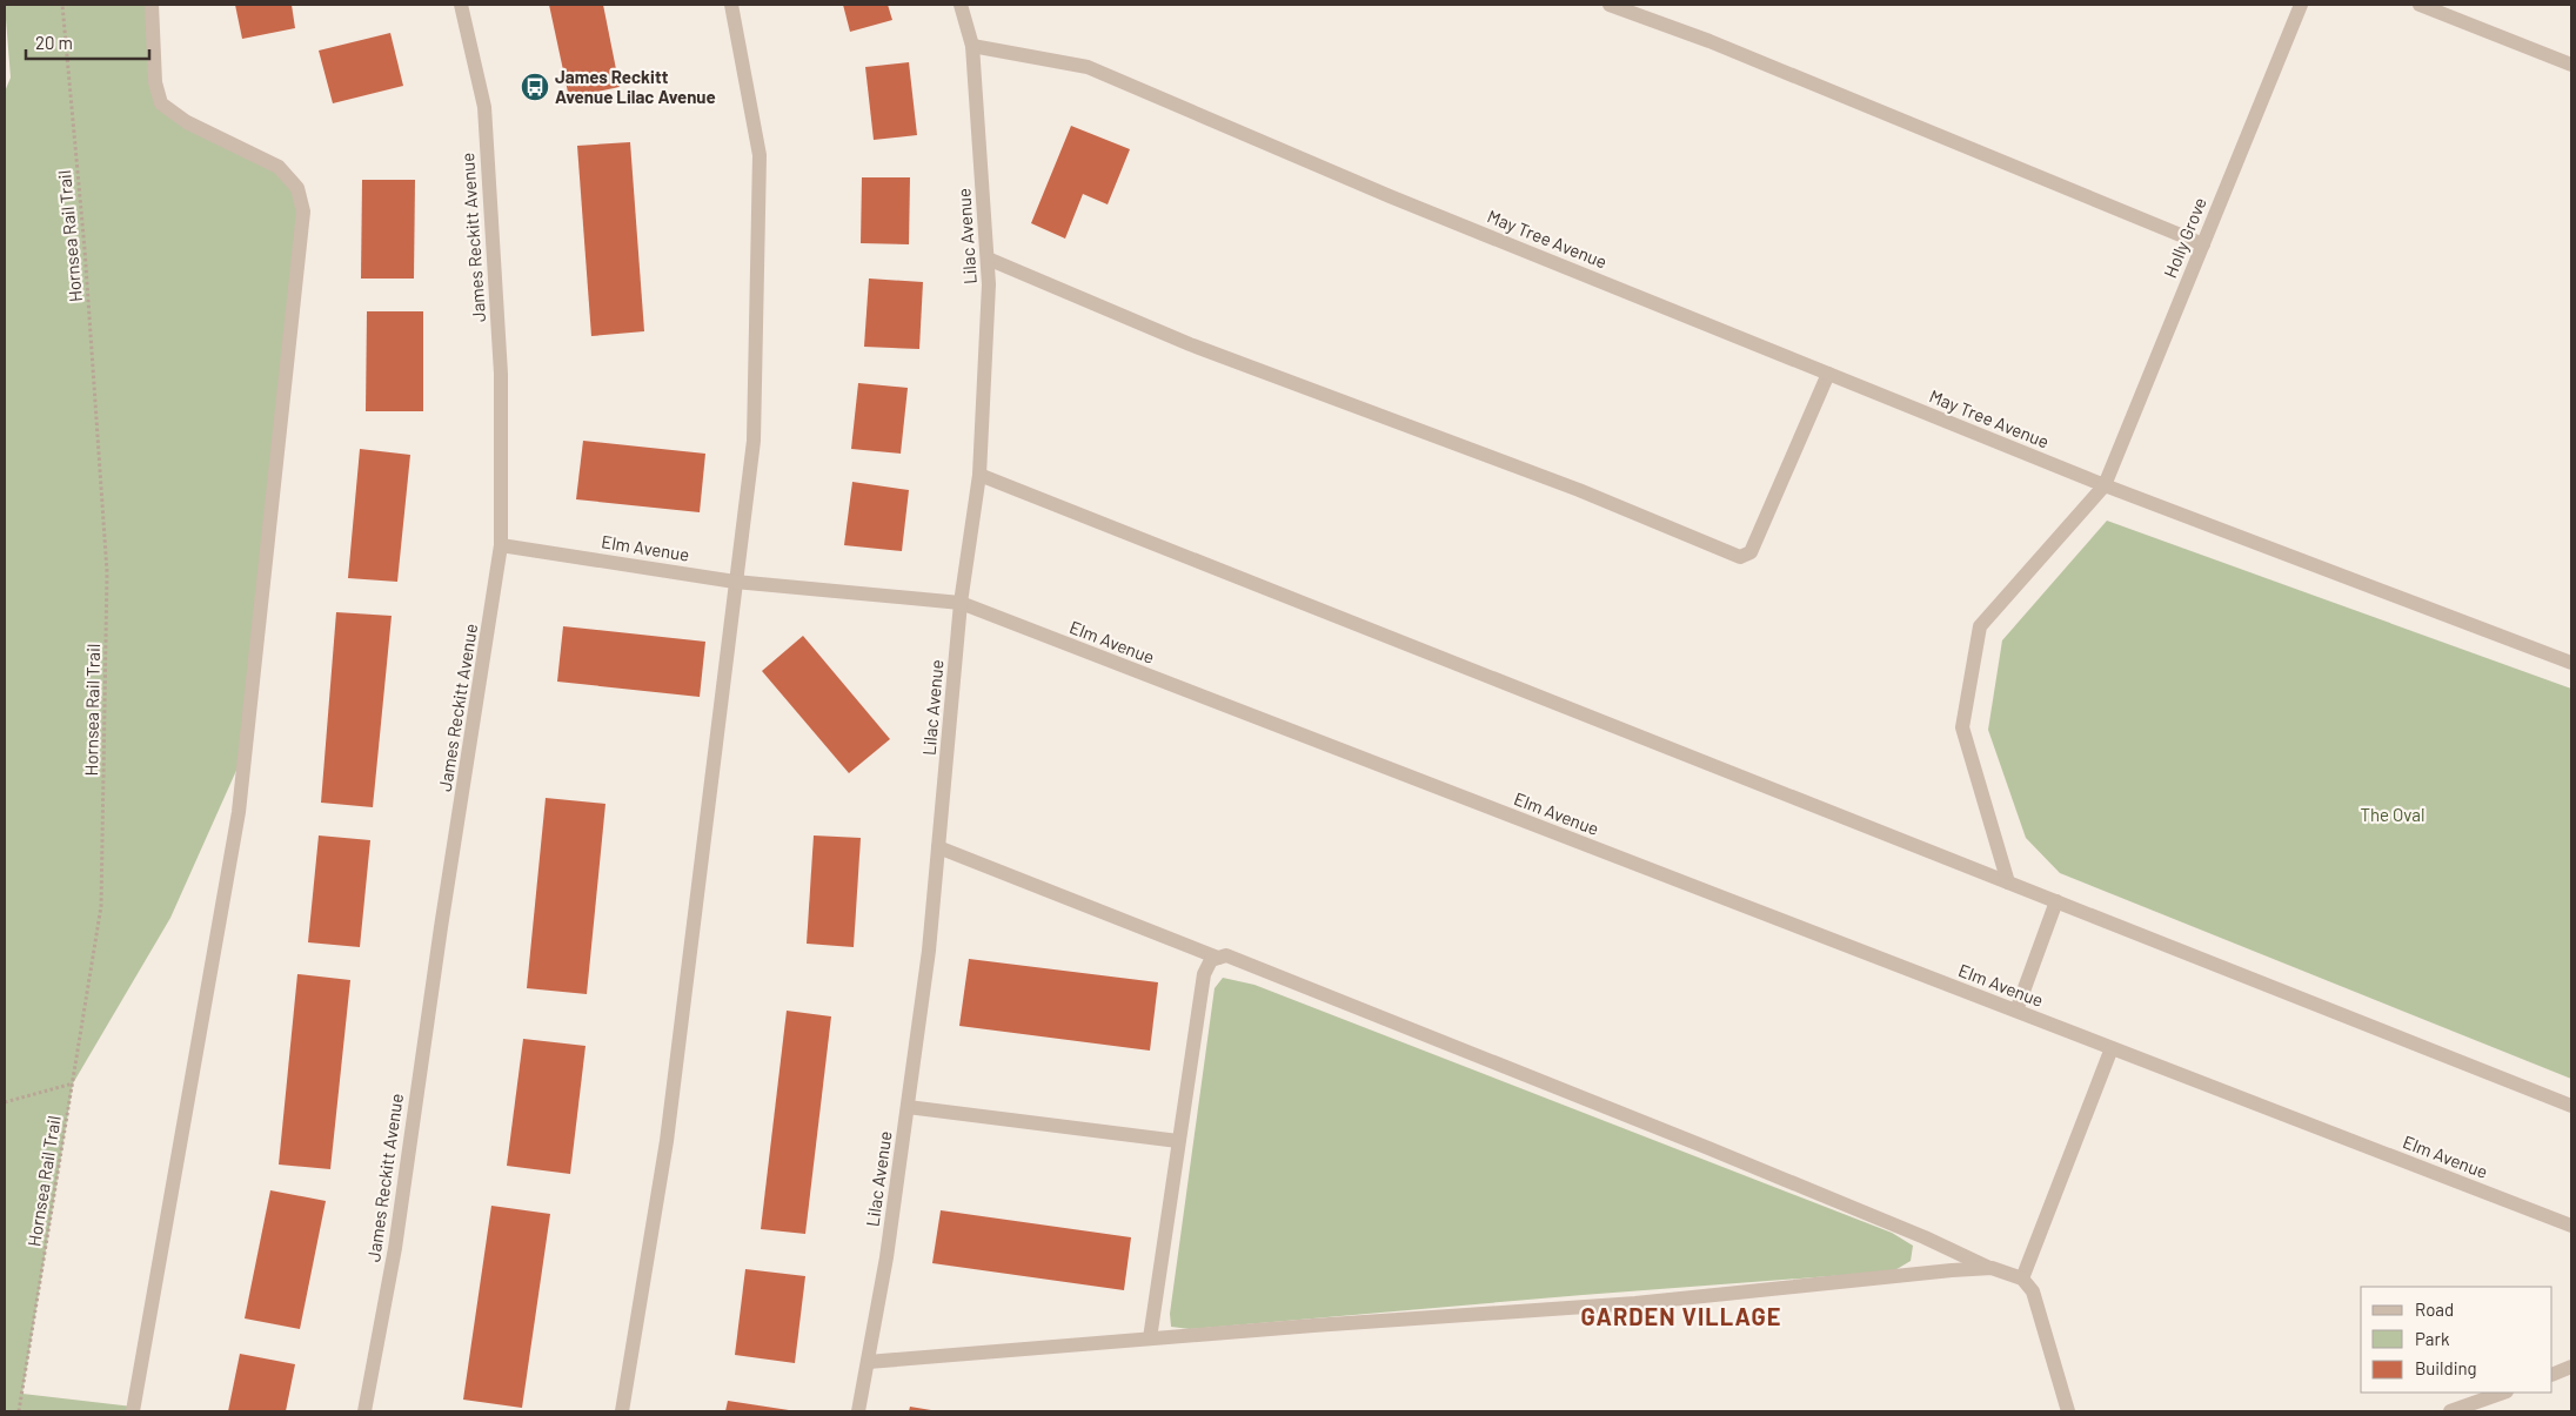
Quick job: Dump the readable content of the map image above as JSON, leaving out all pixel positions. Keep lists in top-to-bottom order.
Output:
{
  "streets": {
    "street": [
      "Lilac Avenue",
      "James Reckitt Avenue",
      "Holly Grove",
      "May Tree Avenue",
      "Elm Avenue"
    ],
    "path": ["Hornsea Rail Trail"]
  },
  "crossings": [
    ["Lilac Avenue", "May Tree Avenue"],
    ["Lilac Avenue", "Elm Avenue"],
    ["James Reckitt Avenue", "Elm Avenue"],
    ["Holly Grove", "May Tree Avenue"]
  ],
  "districts": ["GARDEN VILLAGE"],
  "parks": ["The Oval"],
  "places": {
    "bus stop": ["James Reckitt Avenue Lilac Avenue"]
  },
  "legend": ["Road", "Park", "Building"],
  "scale_bar": "20 m"
}
